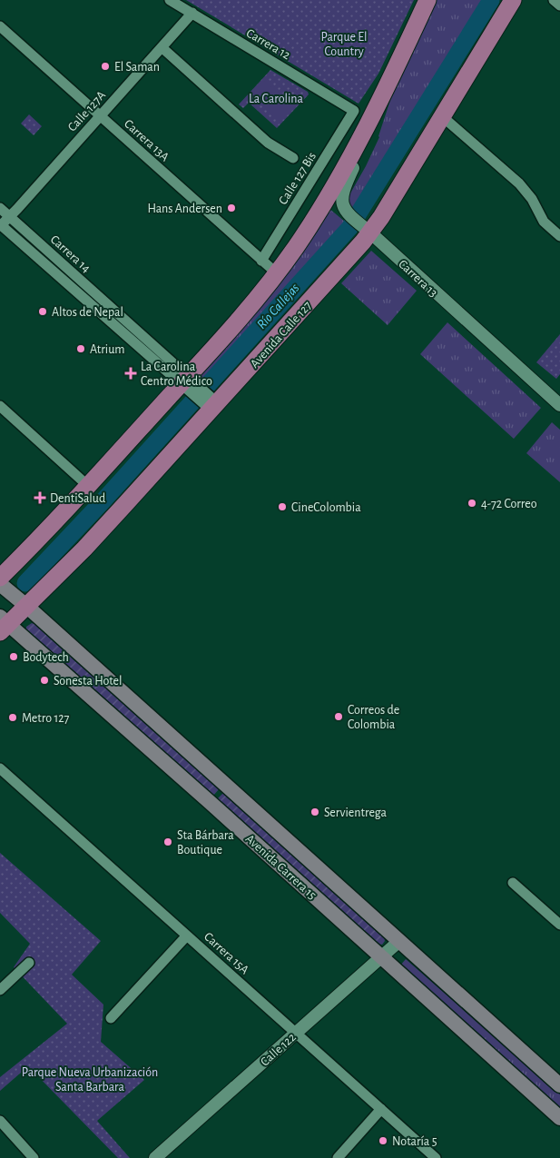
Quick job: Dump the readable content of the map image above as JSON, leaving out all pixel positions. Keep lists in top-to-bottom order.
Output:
{
  "streets": {
    "main road": ["Avenida Calle 127", "Avenida Carrera 15"],
    "street": [
      "Carrera 12",
      "Calle 127A",
      "Carrera 13A",
      "Calle 127 Bis",
      "Carrera 14",
      "Carrera 13",
      "Carrera 15A",
      "Calle 122"
    ]
  },
  "crossings": [
    ["Carrera 12", "Calle 127A"],
    ["Carrera 12", "Calle 127 Bis"],
    ["Calle 127A", "Carrera 13A"],
    ["Calle 127A", "Carrera 14"],
    ["Carrera 13A", "Calle 127 Bis"],
    ["Carrera 14", "Avenida Calle 127"],
    ["Carrera 13", "Avenida Calle 127"],
    ["Avenida Calle 127", "Avenida Carrera 15"],
    ["Avenida Carrera 15", "Calle 122"],
    ["Carrera 15A", "Calle 122"]
  ],
  "water": ["Río Callejas"],
  "parks": ["Parque El Country", "La Carolina", "Parque Nueva Urbanización Santa Barbara"],
  "places": {
    "other": [
      "El Saman",
      "Hans Andersen",
      "Altos de Nepal",
      "Atrium",
      "4-72 Correo",
      "CineColombia",
      "Bodytech",
      "Sonesta Hotel",
      "Correos de Colombia",
      "Metro 127",
      "Servientrega",
      "Sta Bárbara Boutique",
      "Notaría 5"
    ],
    "health": ["La Carolina Centro Médico", "DentiSalud"]
  }
}
